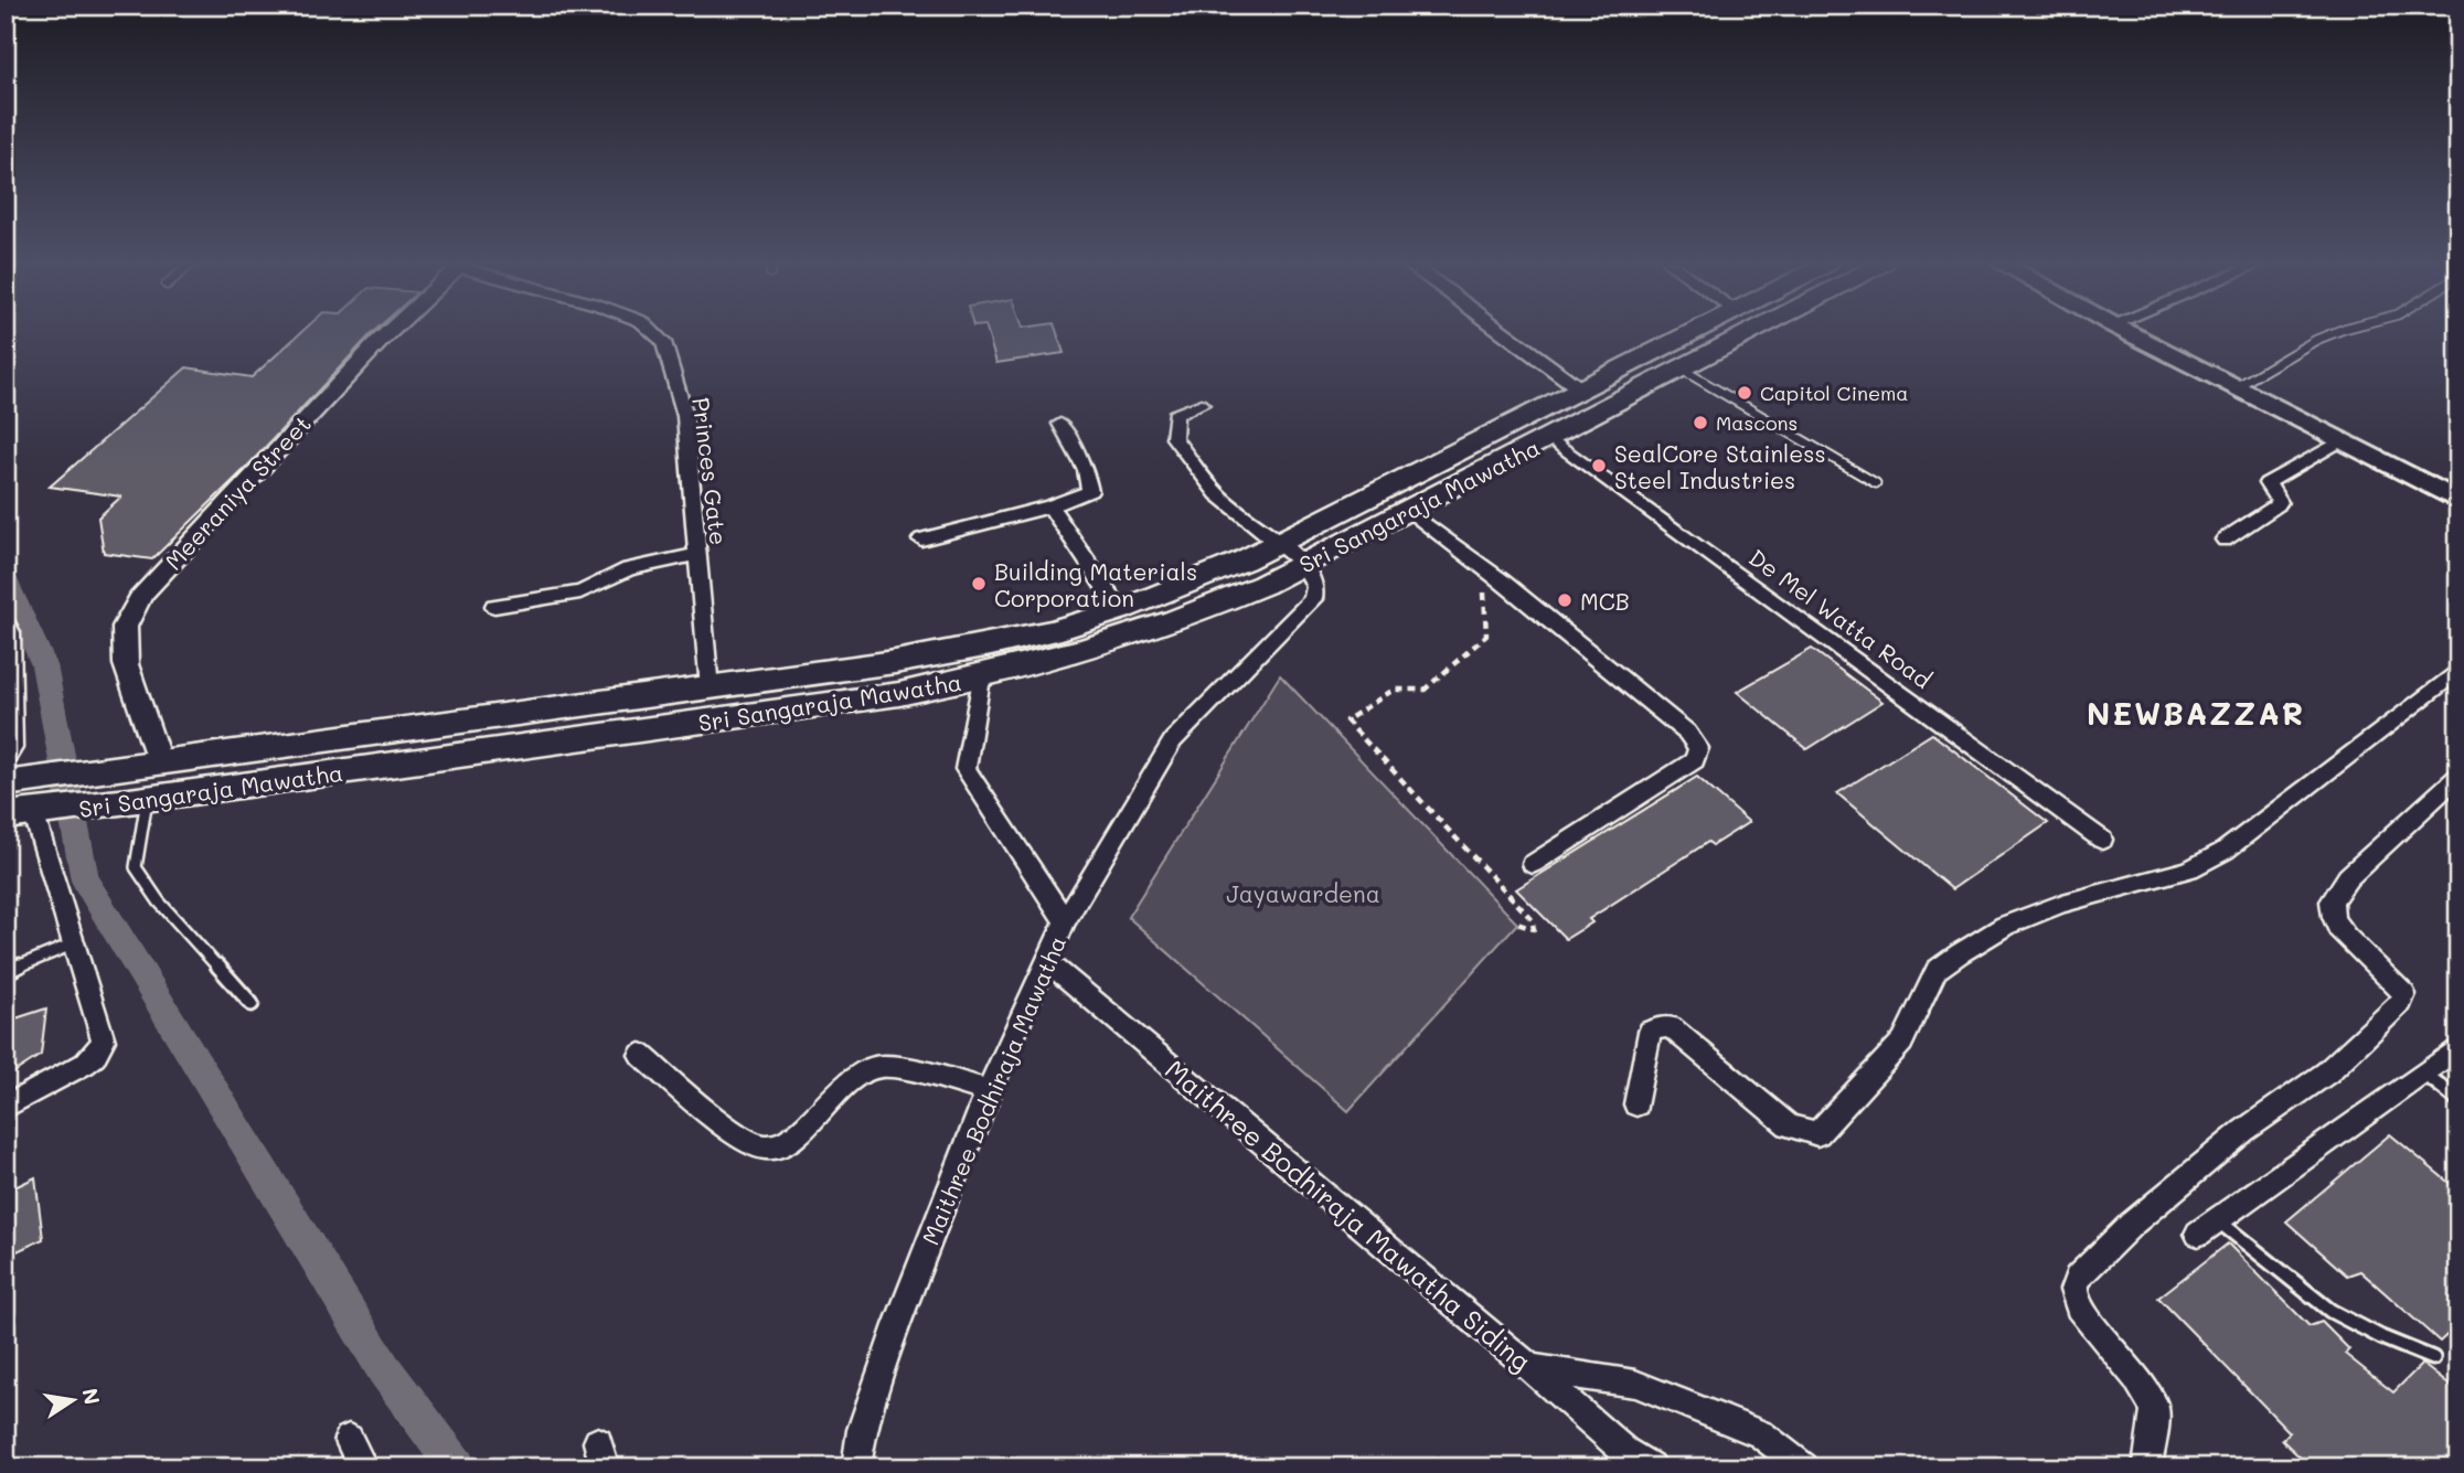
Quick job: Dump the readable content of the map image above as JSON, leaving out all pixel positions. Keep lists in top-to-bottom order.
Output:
{
  "streets": {
    "main road": ["Sri Sangaraja Mawatha"],
    "street": [
      "Princes Gate",
      "Meeraniya Street",
      "De Mel Watta Road",
      "Maithree Bodhiraja Mawatha",
      "Maithree Bodhiraja Mawatha Siding"
    ]
  },
  "crossings": [
    ["Princes Gate", "Sri Sangaraja Mawatha"],
    ["Meeraniya Street", "Sri Sangaraja Mawatha"],
    ["Sri Sangaraja Mawatha", "De Mel Watta Road"],
    ["Sri Sangaraja Mawatha", "Maithree Bodhiraja Mawatha"],
    ["Maithree Bodhiraja Mawatha", "Maithree Bodhiraja Mawatha Siding"]
  ],
  "districts": ["NEWBAZZAR"],
  "parks": ["Jayawardena"],
  "places": [
    "Capitol Cinema",
    "Mascons",
    "SealCore Stainless Steel Industries",
    "Building Materials Corporation",
    "MCB"
  ],
  "north": "right"
}
